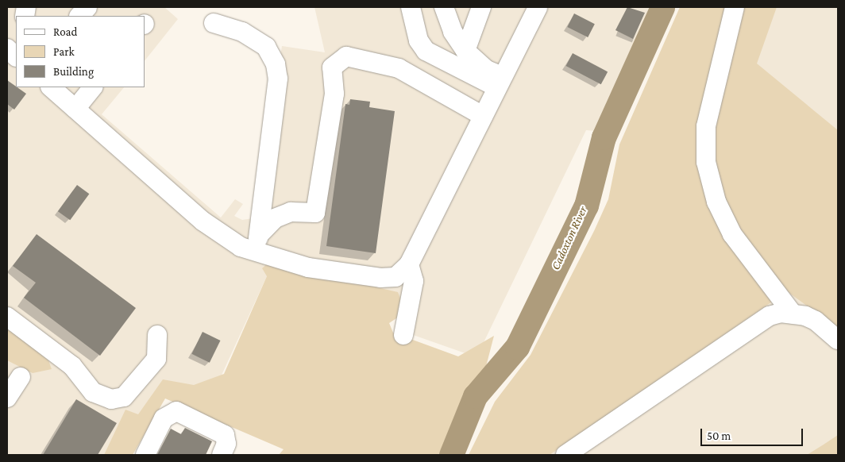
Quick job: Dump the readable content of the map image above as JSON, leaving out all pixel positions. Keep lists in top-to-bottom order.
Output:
{
  "water": ["Cadoxton River"],
  "legend": ["Road", "Park", "Building"],
  "scale_bar": "50 m"
}
